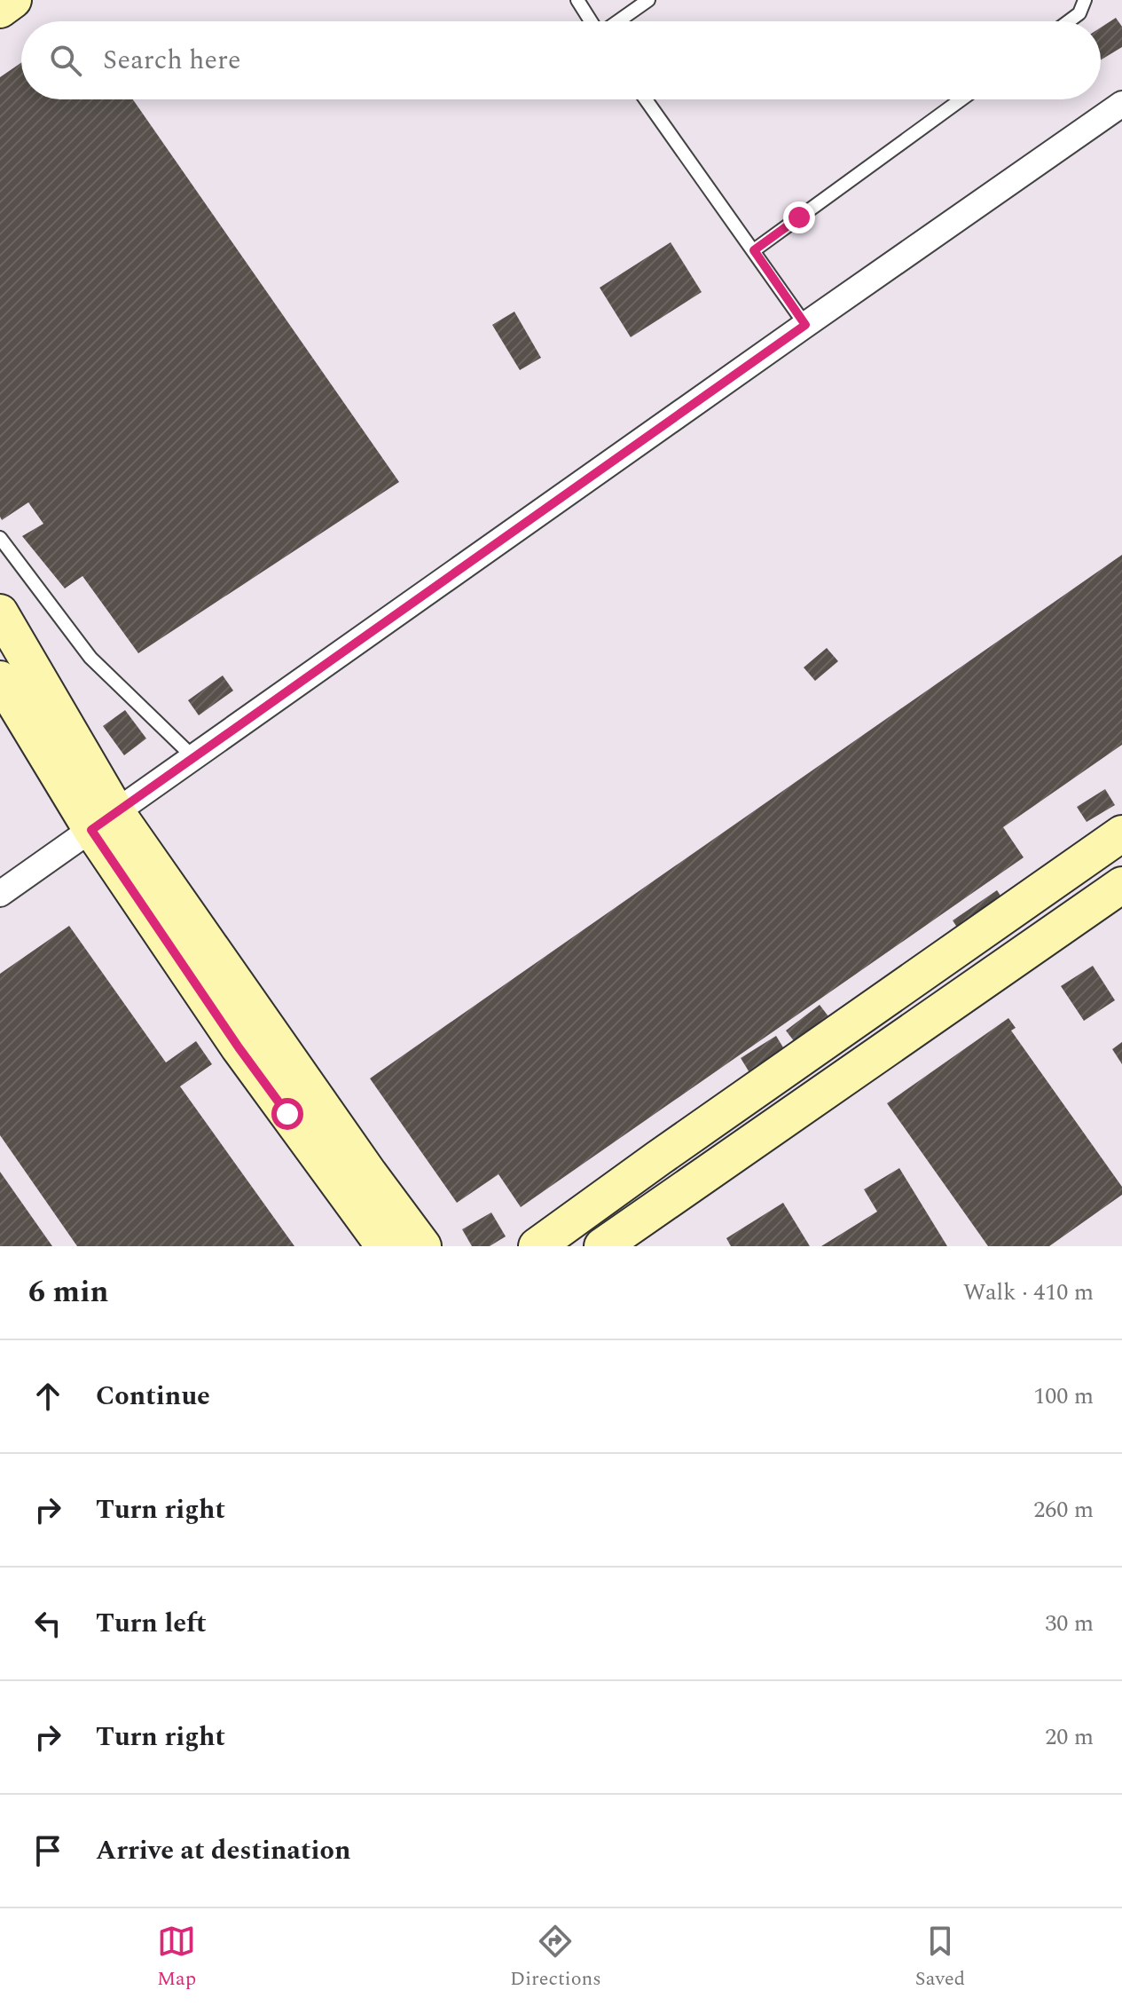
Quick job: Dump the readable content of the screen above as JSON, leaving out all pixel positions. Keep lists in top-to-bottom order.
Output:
{
  "page": {
    "search": "Search here",
    "heading": ["6 min", "Walk · 410 m"],
    "list": [
      ["Continue", "100 m"],
      ["Turn right", "260 m"],
      ["Turn left", "30 m"],
      ["Turn right", "20 m"],
      "Arrive at destination"
    ],
    "nav": ["Map", "Directions", "Saved"]
  }
}
